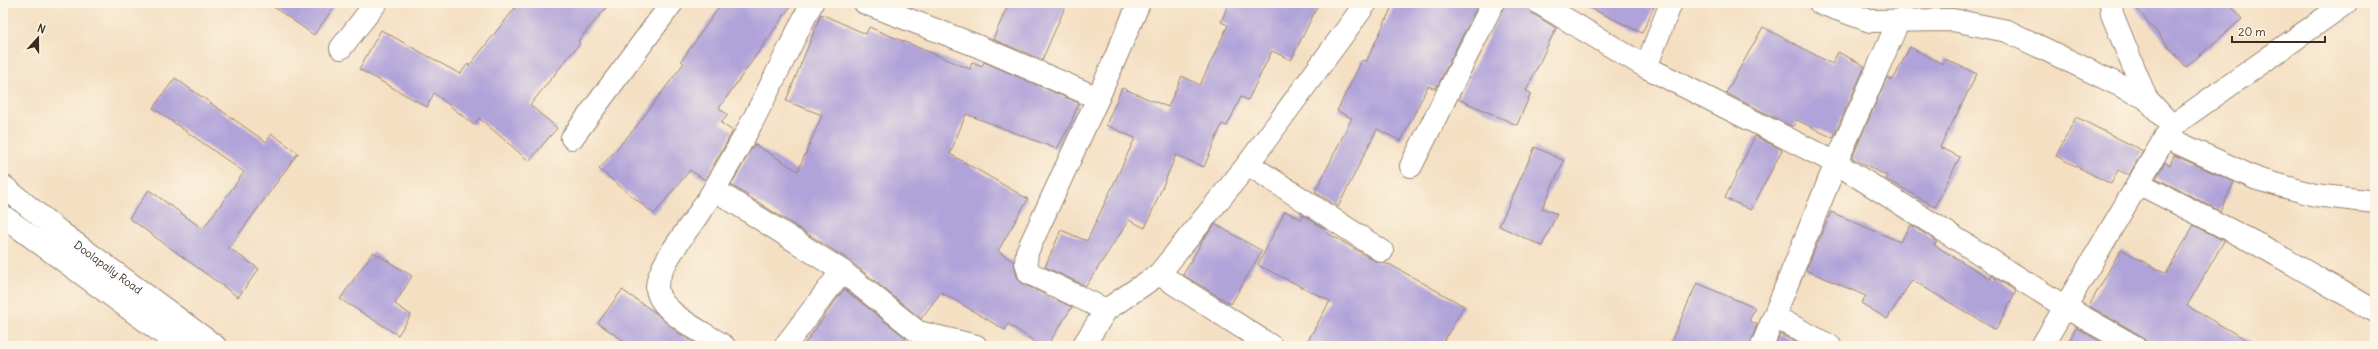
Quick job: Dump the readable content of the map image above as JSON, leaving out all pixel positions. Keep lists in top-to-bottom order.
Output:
{
  "streets": {
    "street": ["Doolapally Road"]
  },
  "scale_bar": "20 m",
  "north": "top"
}
